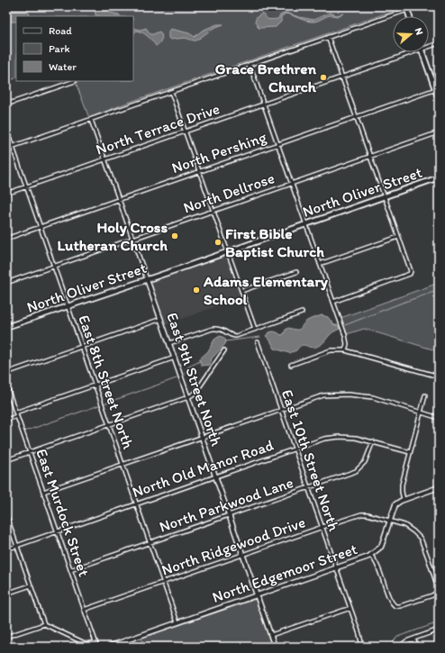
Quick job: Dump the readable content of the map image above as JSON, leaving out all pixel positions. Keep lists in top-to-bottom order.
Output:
{
  "streets": {
    "main road": ["North Oliver Street"],
    "street": [
      "North Terrace Drive",
      "North Pershing",
      "North Dellrose",
      "East 9th Street North",
      "East 8th Street North",
      "East 10th Street North",
      "North Old Manor Road",
      "North Parkwood Lane",
      "East Murdock Street",
      "North Ridgewood Drive",
      "North Edgemoor Street"
    ]
  },
  "crossings": [
    ["North Terrace Drive", "East 9th Street North"],
    ["North Terrace Drive", "East 8th Street North"],
    ["North Pershing", "East 9th Street North"],
    ["North Pershing", "East 8th Street North"],
    ["North Oliver Street", "East 9th Street North"],
    ["North Oliver Street", "East 8th Street North"],
    ["North Dellrose", "East 9th Street North"],
    ["North Dellrose", "East 8th Street North"],
    ["East 9th Street North", "North Old Manor Road"],
    ["East 9th Street North", "North Parkwood Lane"],
    ["East 9th Street North", "North Ridgewood Drive"],
    ["East 9th Street North", "North Edgemoor Street"],
    ["East 8th Street North", "North Old Manor Road"],
    ["East 8th Street North", "North Parkwood Lane"],
    ["East 8th Street North", "North Ridgewood Drive"],
    ["East 8th Street North", "North Edgemoor Street"],
    ["East 10th Street North", "North Old Manor Road"],
    ["East 10th Street North", "North Parkwood Lane"],
    ["East 10th Street North", "North Ridgewood Drive"],
    ["East 10th Street North", "North Edgemoor Street"],
    ["North Old Manor Road", "North Parkwood Lane"],
    ["North Old Manor Road", "East Murdock Street"],
    ["North Parkwood Lane", "East Murdock Street"],
    ["East Murdock Street", "North Ridgewood Drive"],
    ["North Ridgewood Drive", "North Edgemoor Street"]
  ],
  "places": [
    "Grace Brethren Church",
    "Holy Cross Lutheran Church",
    "First Bible Baptist Church",
    "Adams Elementary School"
  ],
  "legend": ["Road", "Park", "Water"],
  "north": "right"
}
